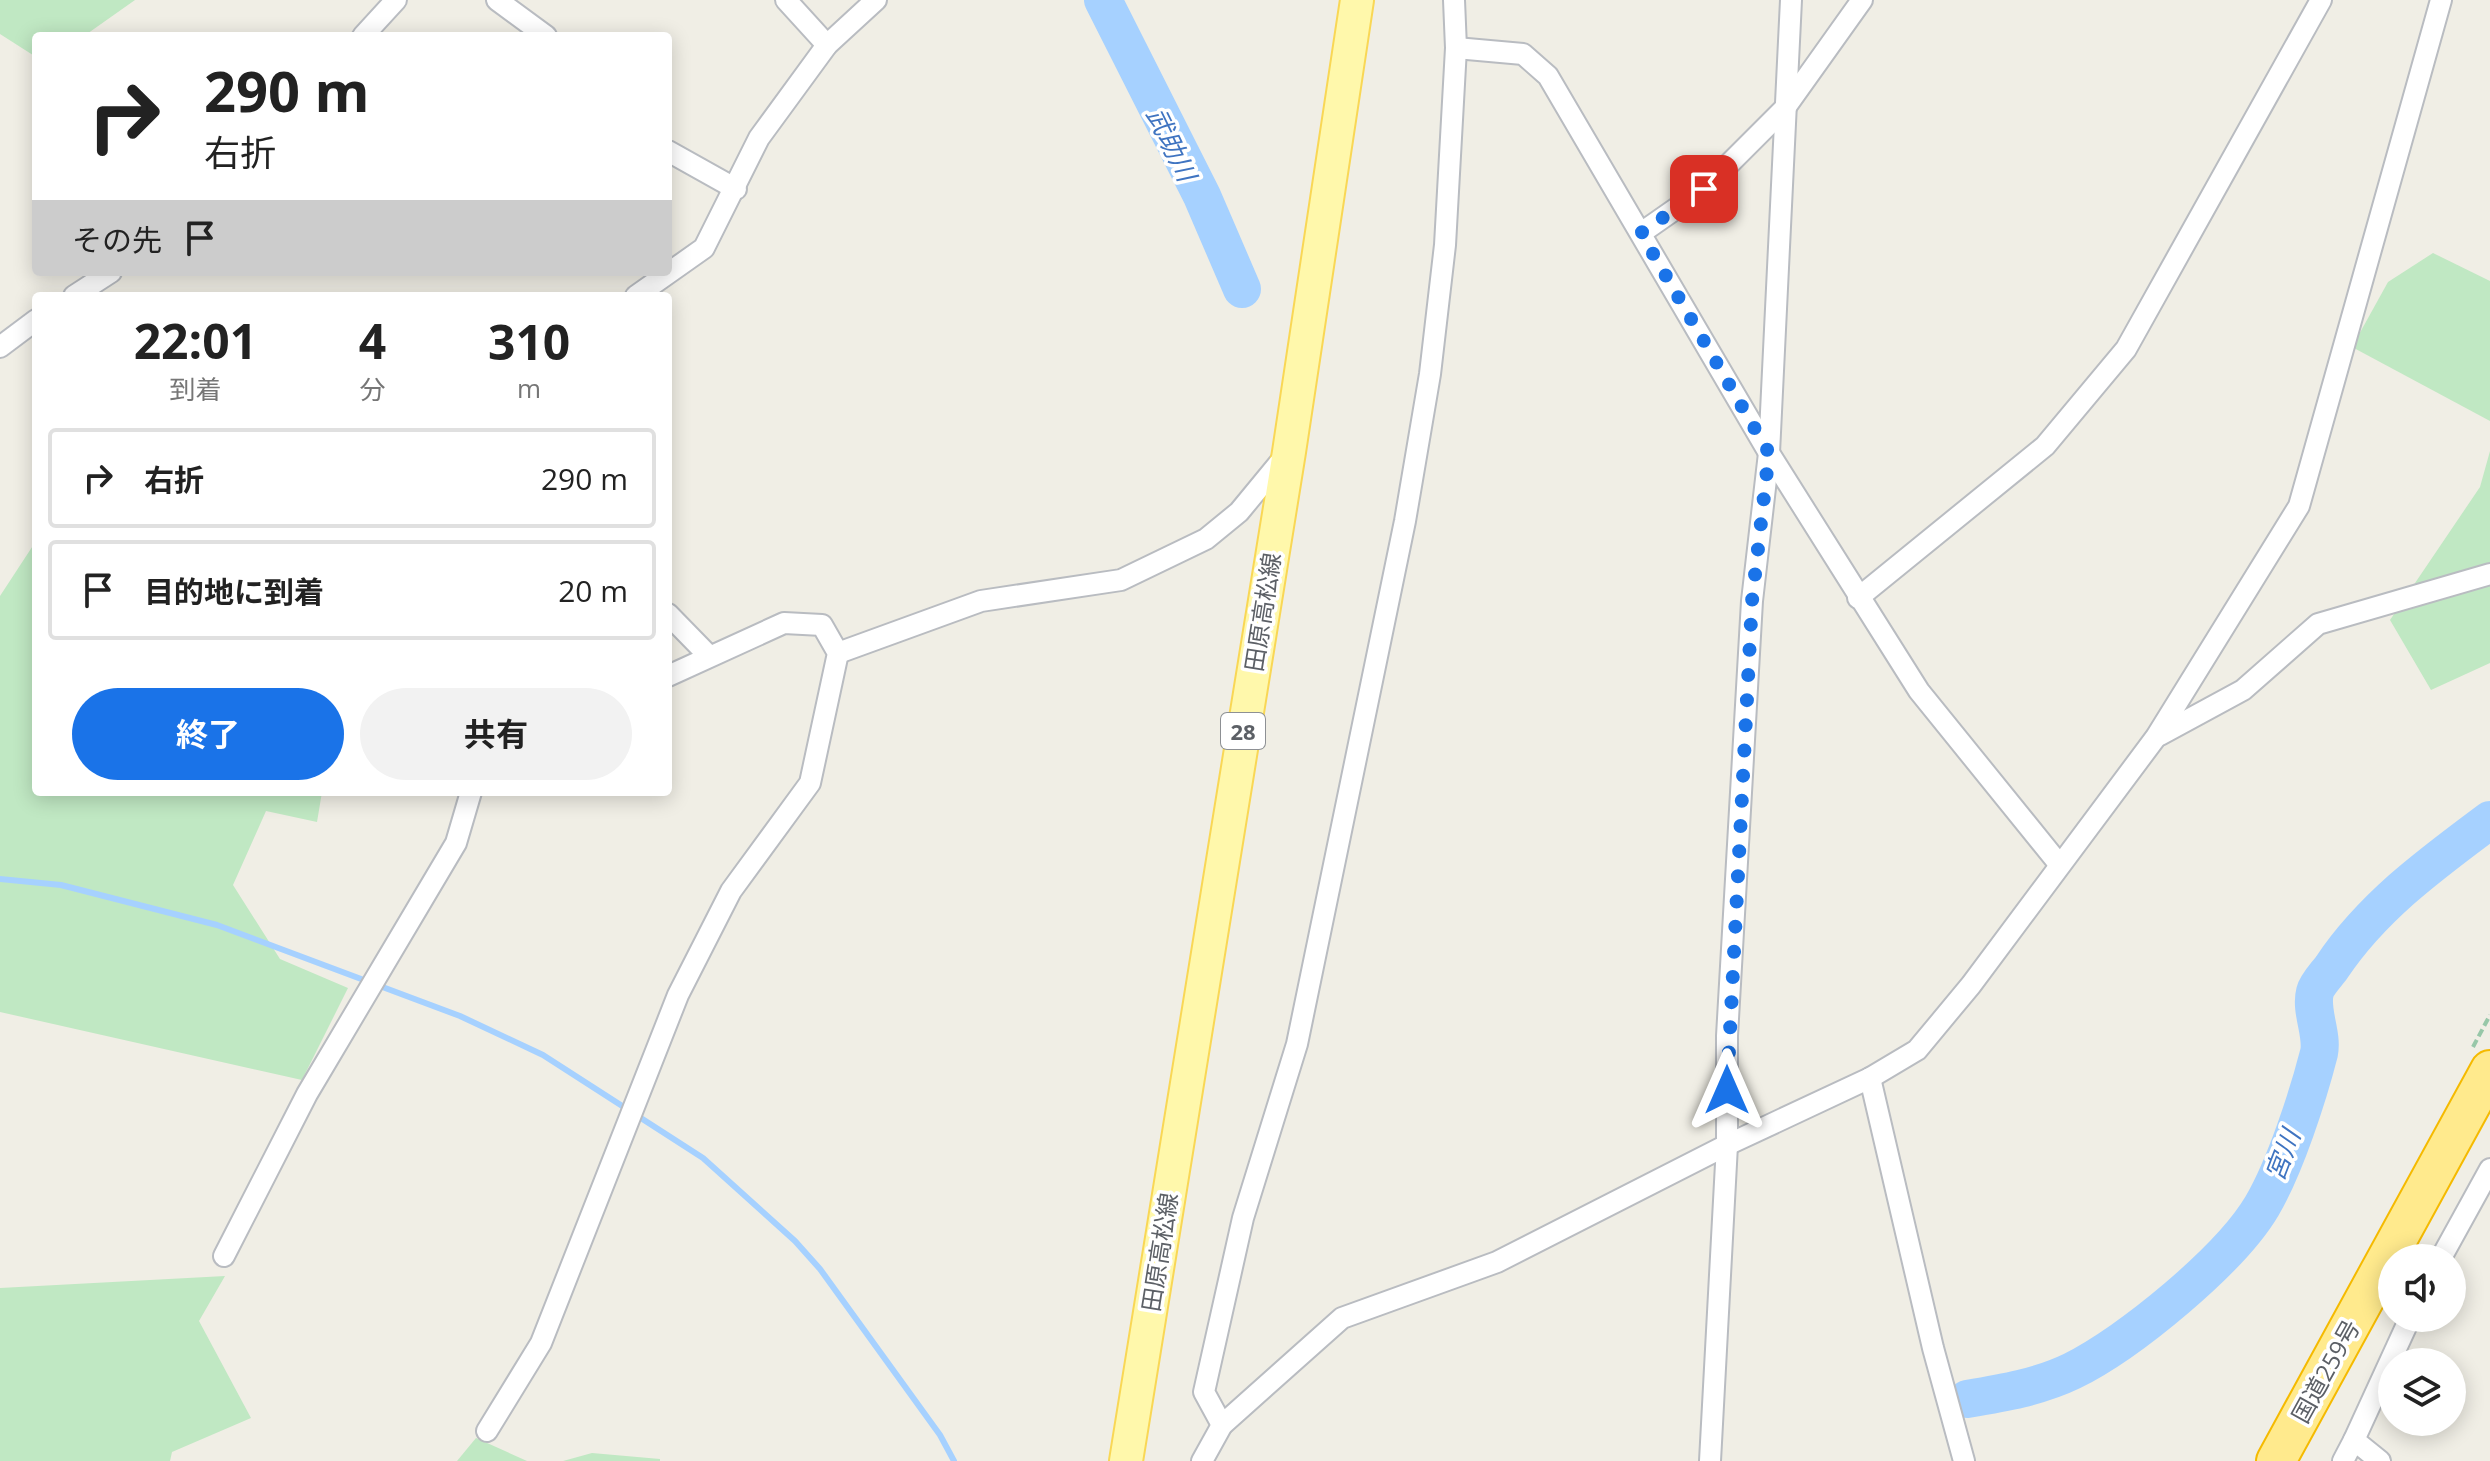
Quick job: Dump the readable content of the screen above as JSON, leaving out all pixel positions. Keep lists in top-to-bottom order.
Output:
{
  "streets": {
    "highway": ["国道259号"],
    "main road": ["田原高松線", "28"]
  },
  "water": ["武助川", "宮川"],
  "page": {
    "turn": ["290 m", "右折"],
    "then": "その先",
    "eta": [
      "22:01",
      "到着",
      "4",
      "分",
      "310",
      "m"
    ],
    "list": [
      {
        "name": "右折",
        "value": "290 m"
      },
      {
        "name": "目的地に到着",
        "value": "20 m"
      }
    ],
    "buttons": ["終了", "共有"]
  }
}
